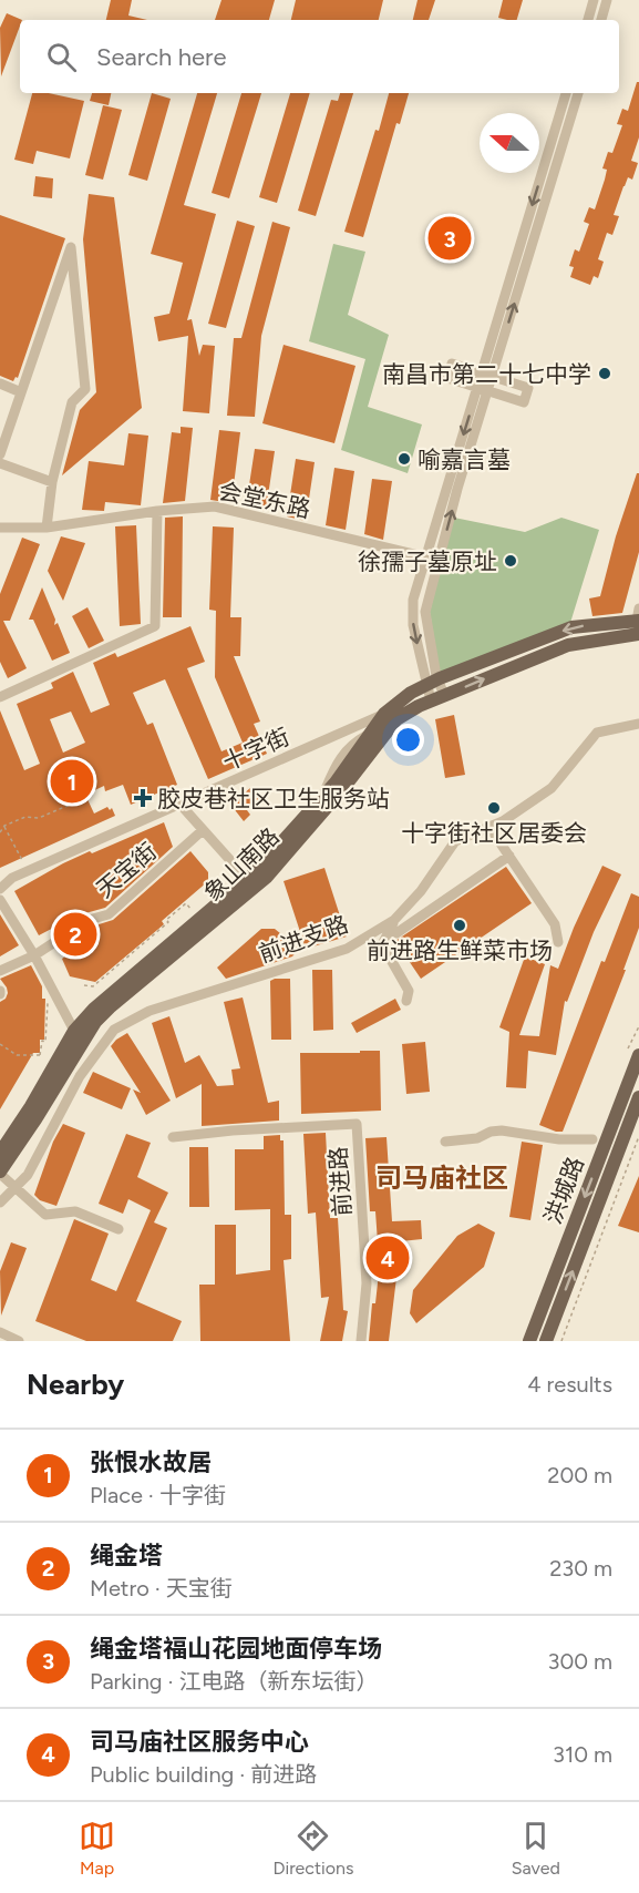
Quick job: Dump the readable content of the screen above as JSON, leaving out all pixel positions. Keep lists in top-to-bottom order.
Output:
{
  "streets": {
    "main road": ["象山南路", "洪城路"],
    "street": [
      "会堂东路",
      "十字街",
      "天宝街",
      "前进支路",
      "前进路"
    ]
  },
  "crossings": [
    ["十字街", "象山南路"]
  ],
  "districts": ["司马庙社区"],
  "places": {
    "other": [
      "南昌市第二十七中学",
      "喻嘉言墓",
      "徐孺子墓原址",
      "十字街社区居委会",
      "前进路生鲜菜市场"
    ],
    "health": ["胶皮巷社区卫生服务站"]
  },
  "north": "left",
  "page": {
    "search": "Search here",
    "pins": [
      "3",
      "1",
      "2",
      "4"
    ],
    "heading": ["Nearby", "4 results"],
    "list": [
      {
        "mark": "1",
        "name": "张恨水故居",
        "note": "Place · 十字街",
        "value": "200 m"
      },
      {
        "mark": "2",
        "name": "绳金塔",
        "note": "Metro · 天宝街",
        "value": "230 m"
      },
      {
        "mark": "3",
        "name": "绳金塔福山花园地面停车场",
        "note": "Parking · 江电路（新东坛街）",
        "value": "300 m"
      },
      {
        "mark": "4",
        "name": "司马庙社区服务中心",
        "note": "Public building · 前进路",
        "value": "310 m"
      }
    ],
    "nav": ["Map", "Directions", "Saved"]
  }
}
